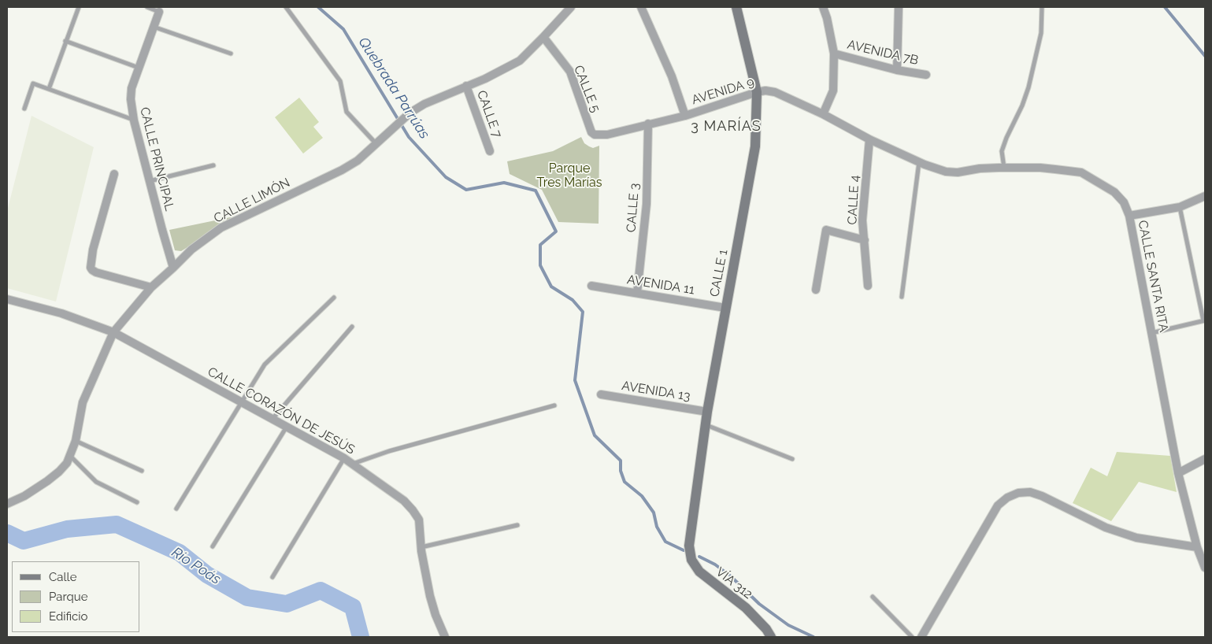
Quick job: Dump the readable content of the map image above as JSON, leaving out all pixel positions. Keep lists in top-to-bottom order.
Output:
{
  "streets": {
    "street": [
      "AVENIDA 7B",
      "CALLE 5",
      "AVENIDA 9",
      "CALLE 7",
      "CALLE PRINCIPAL",
      "CALLE 4",
      "CALLE LIMÓN",
      "CALLE 3",
      "CALLE 1",
      "CALLE SANTA RITA",
      "AVENIDA 11",
      "AVENIDA 13",
      "CALLE CORAZÓN DE JESÚS",
      "VÍA 312"
    ]
  },
  "crossings": [
    ["CALLE 5", "AVENIDA 9"],
    ["CALLE 5", "CALLE LIMÓN"],
    ["AVENIDA 9", "CALLE 4"],
    ["AVENIDA 9", "CALLE 3"],
    ["AVENIDA 9", "CALLE 1"],
    ["AVENIDA 9", "CALLE SANTA RITA"],
    ["CALLE 7", "CALLE LIMÓN"],
    ["CALLE PRINCIPAL", "CALLE LIMÓN"],
    ["CALLE LIMÓN", "CALLE CORAZÓN DE JESÚS"],
    ["CALLE 3", "AVENIDA 11"],
    ["CALLE 1", "AVENIDA 11"],
    ["CALLE 1", "AVENIDA 13"],
    ["CALLE 1", "VÍA 312"]
  ],
  "districts": ["3 MARÍAS"],
  "water": ["Quebrada Parrúas", "Río Poás"],
  "parks": ["Parque Tres Marías"],
  "legend": ["Calle", "Parque", "Edificio"]
}
